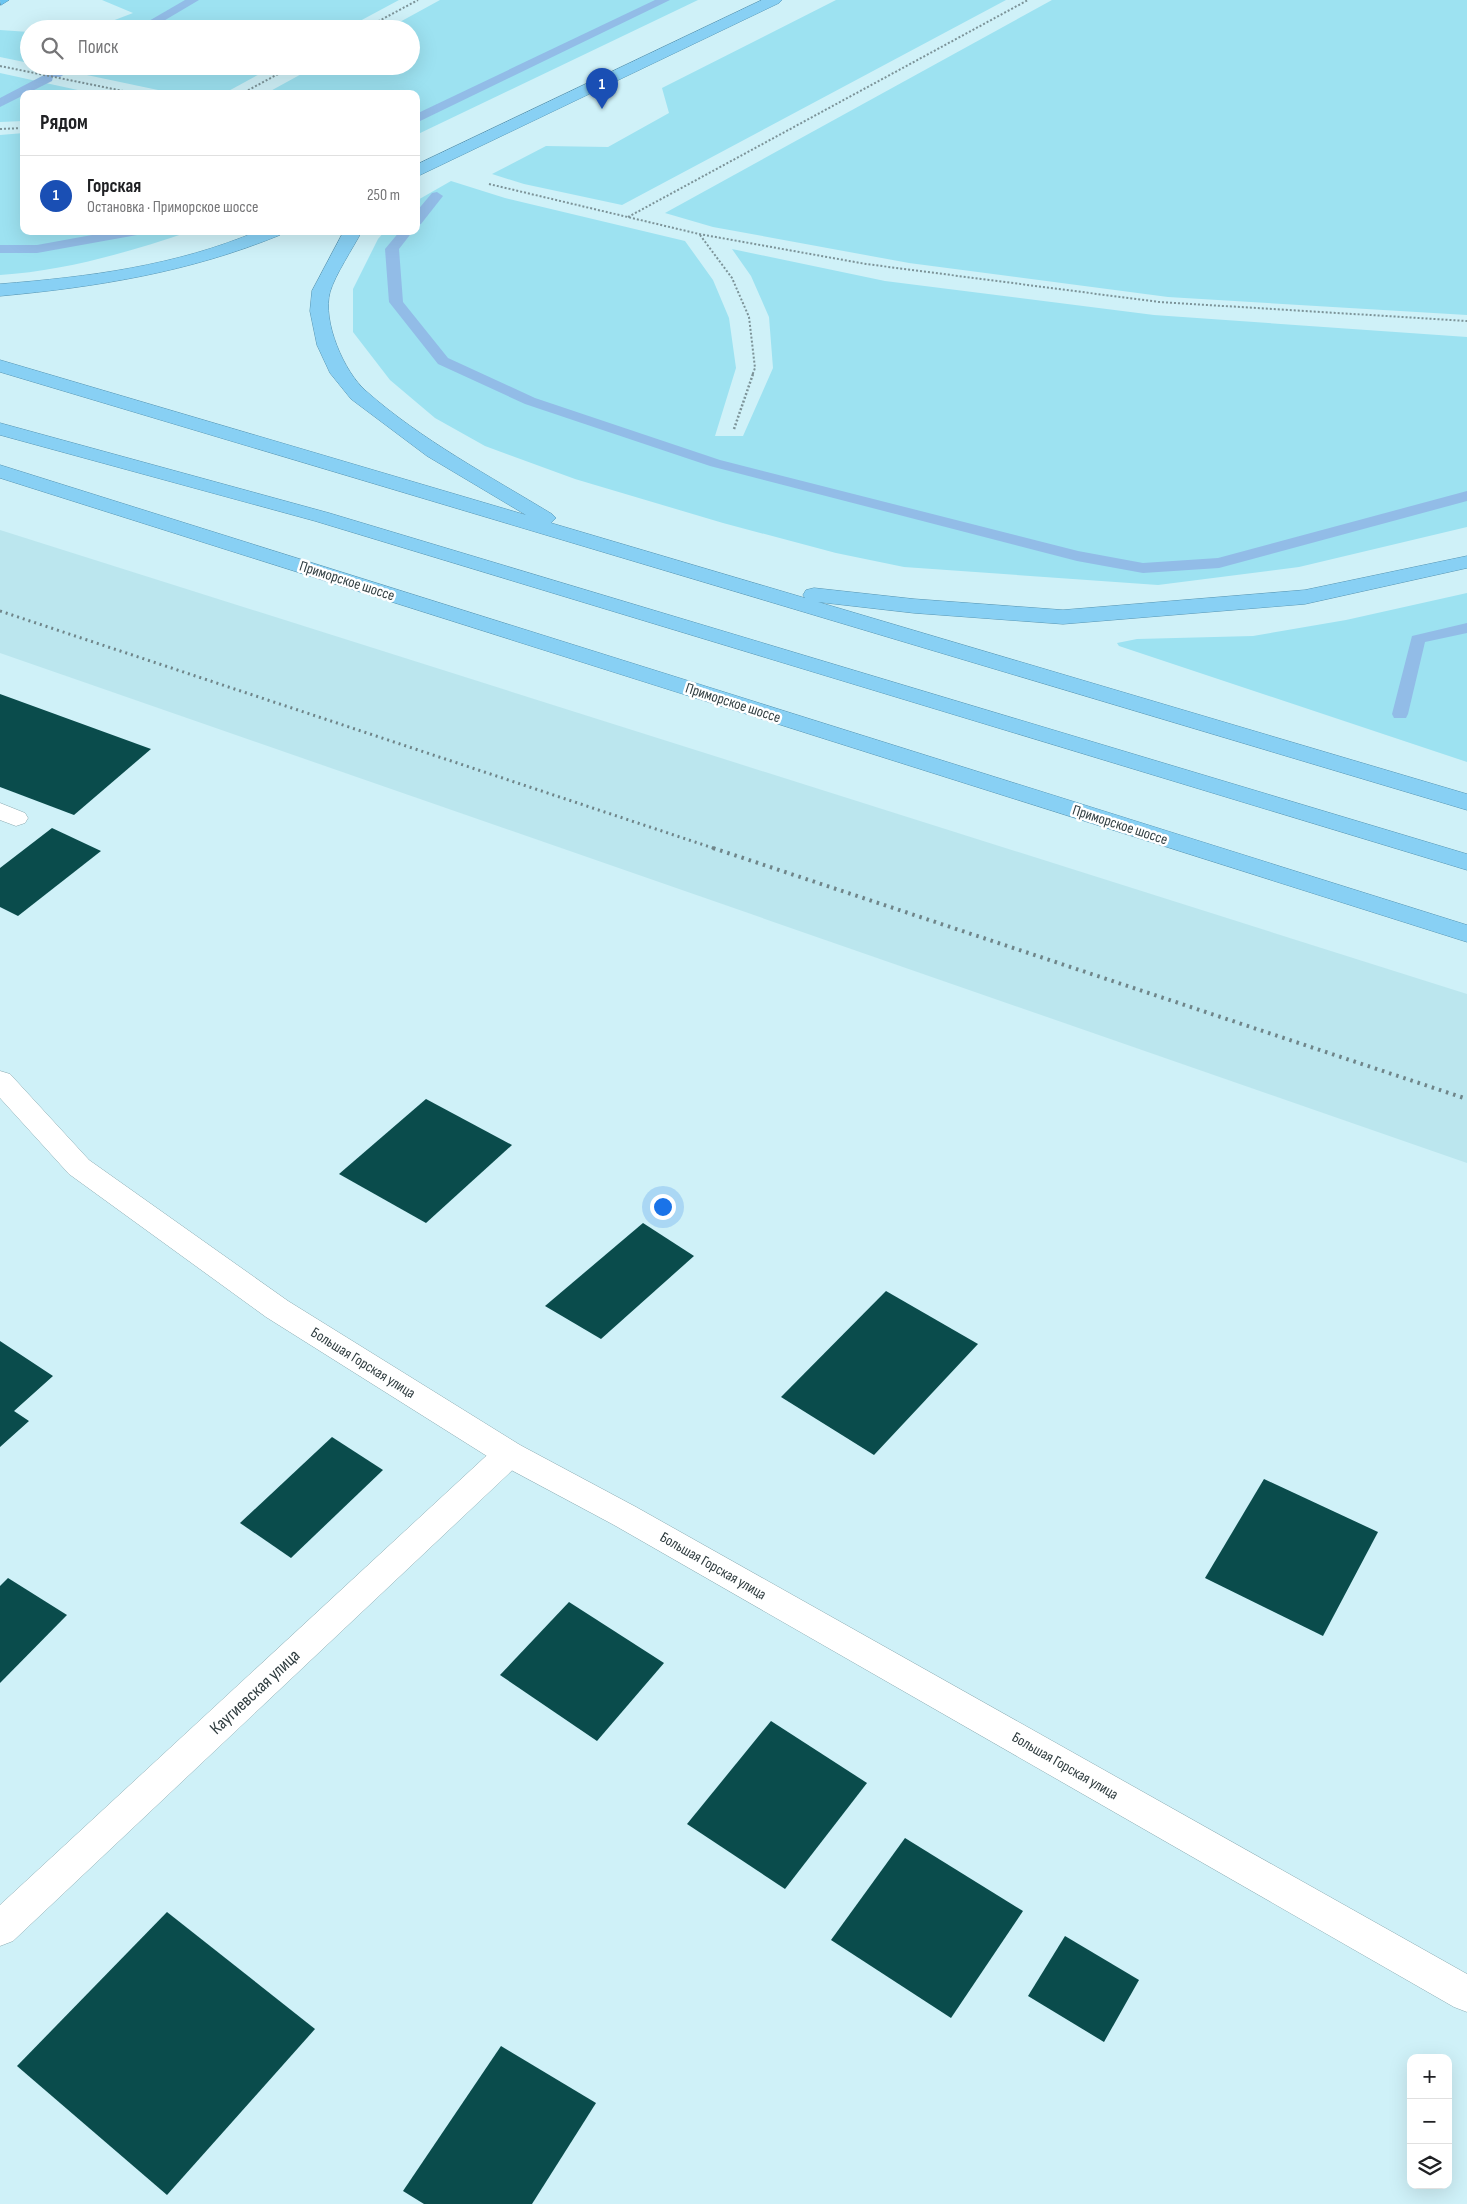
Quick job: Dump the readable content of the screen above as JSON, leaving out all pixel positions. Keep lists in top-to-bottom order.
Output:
{
  "streets": {
    "highway": ["Приморское шоссе"],
    "street": ["Большая Горская улица", "Каугиевская улица"]
  },
  "crossings": [
    ["Большая Горская улица", "Каугиевская улица"]
  ],
  "page": {
    "search": "Поиск",
    "pins": "1",
    "heading": "Рядом",
    "list": [
      {
        "mark": "1",
        "name": "Горская",
        "note": "Остановка · Приморское шоссе",
        "value": "250 m"
      }
    ],
    "map_buttons": ["+", "−"]
  }
}
